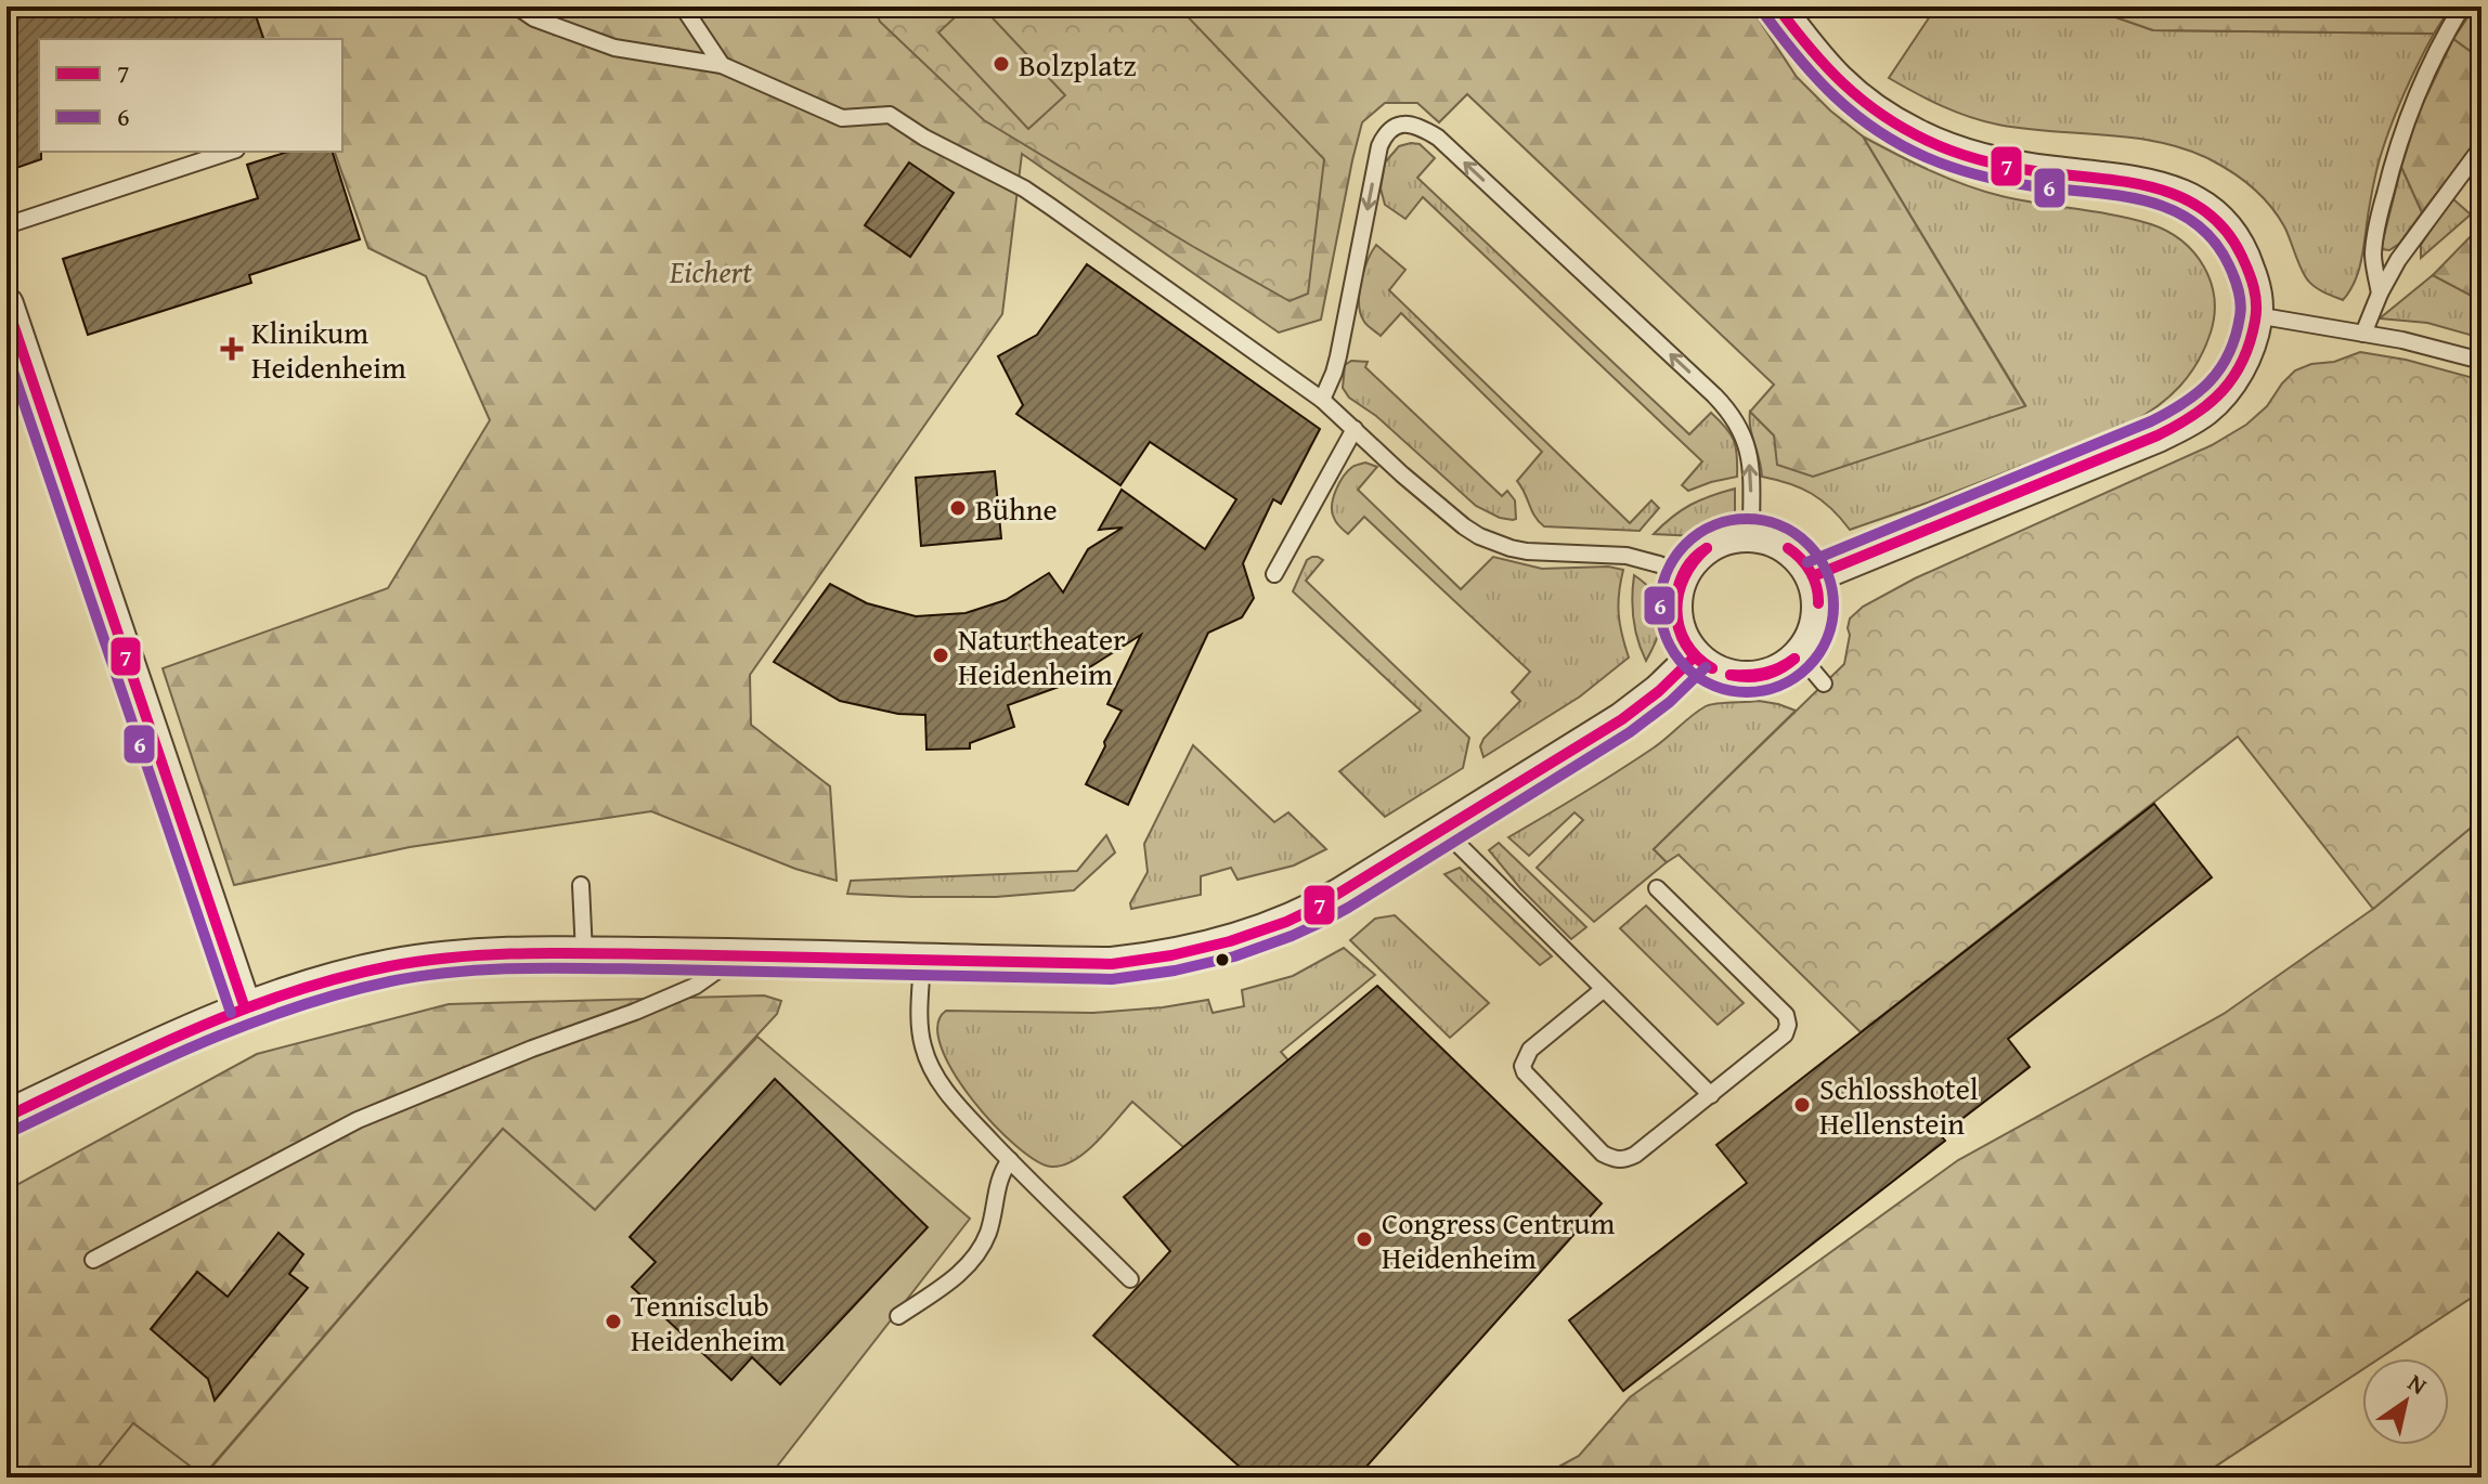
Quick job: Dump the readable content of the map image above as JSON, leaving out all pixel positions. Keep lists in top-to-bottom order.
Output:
{
  "parks": ["Eichert"],
  "places": {
    "other": [
      "Bolzplatz",
      "Bühne",
      "Naturtheater Heidenheim",
      "Schlosshotel Hellenstein",
      "Congress Centrum Heidenheim",
      "Tennisclub Heidenheim"
    ],
    "health": ["Klinikum Heidenheim"]
  },
  "lines": ["transit line 7", "transit line 6"],
  "legend": ["7", "6"],
  "north": "top right"
}
